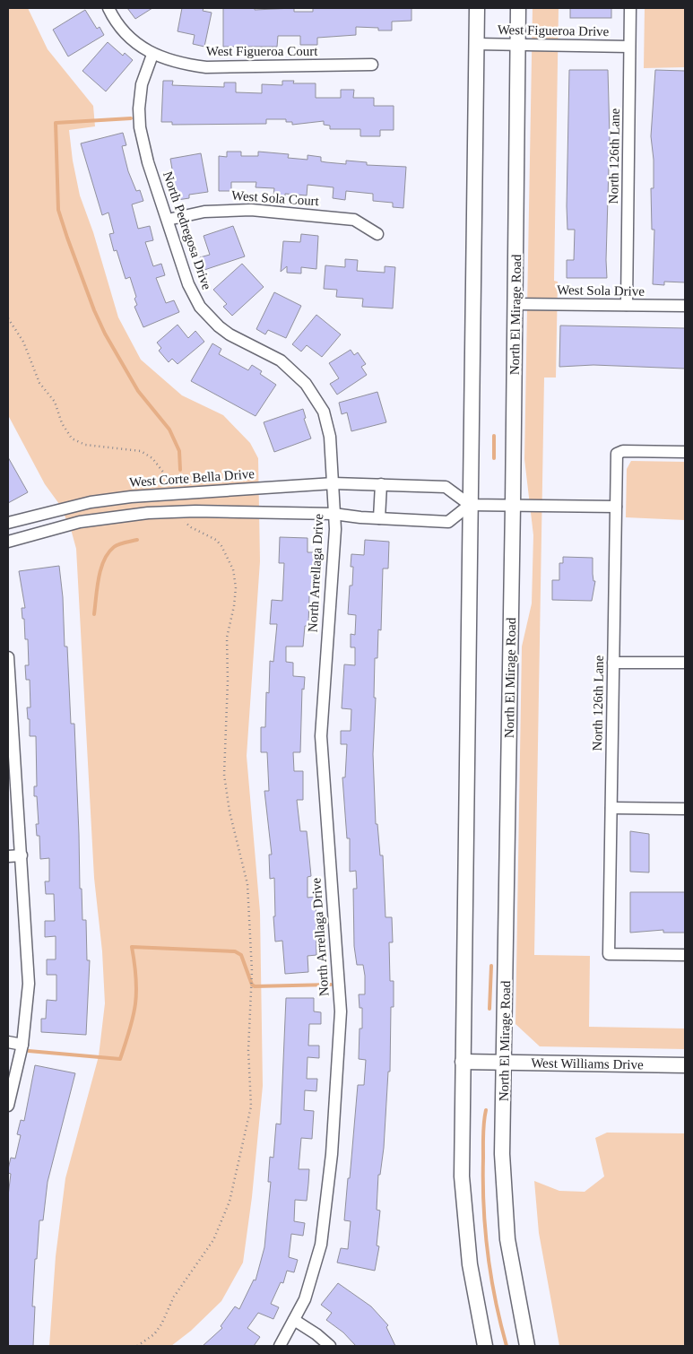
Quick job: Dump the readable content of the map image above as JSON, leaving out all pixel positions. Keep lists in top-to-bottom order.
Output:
{
  "streets": {
    "main road": ["North El Mirage Road", "West Williams Drive"],
    "street": [
      "West Figueroa Drive",
      "West Figueroa Court",
      "North 126th Lane",
      "West Sola Court",
      "North Pedregosa Drive",
      "West Sola Drive",
      "West Corte Bella Drive",
      "North Arrellaga Drive"
    ]
  },
  "crossings": [
    ["West Figueroa Drive", "North 126th Lane"],
    ["West Figueroa Drive", "North El Mirage Road"],
    ["West Figueroa Court", "North Pedregosa Drive"],
    ["North 126th Lane", "West Sola Drive"],
    ["West Sola Court", "North Pedregosa Drive"],
    ["North Pedregosa Drive", "West Corte Bella Drive"],
    ["North Pedregosa Drive", "North Arrellaga Drive"],
    ["West Sola Drive", "North El Mirage Road"],
    ["North El Mirage Road", "West Williams Drive"]
  ]
}
